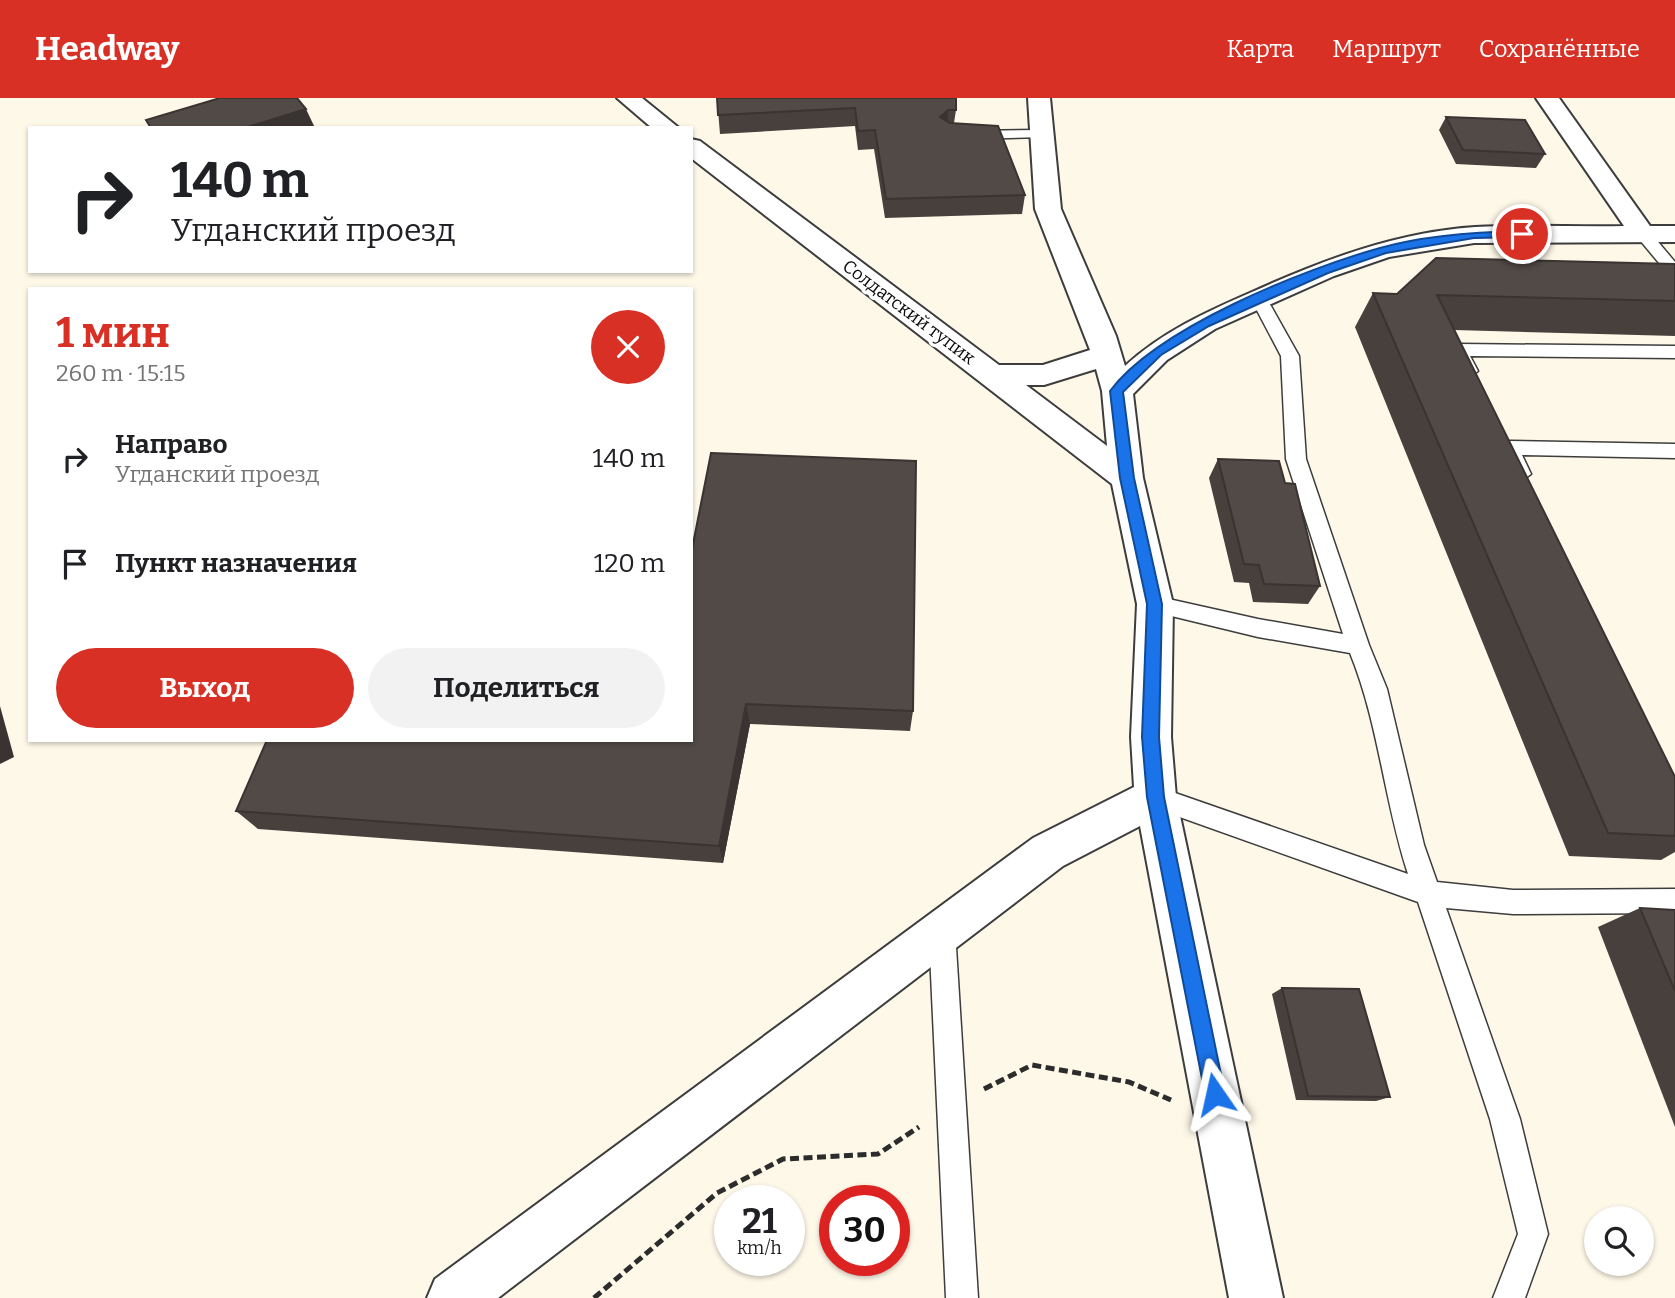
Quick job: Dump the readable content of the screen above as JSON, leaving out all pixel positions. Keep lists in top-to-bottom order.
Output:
{
  "streets": {
    "street": ["Солдатский тупик"]
  },
  "page": {
    "header": "Headway",
    "nav": ["Карта", "Маршрут", "Сохранённые"],
    "turn": ["140 m", "Угданский проезд"],
    "heading": ["1 мин", "260 m · 15:15"],
    "list": [
      {
        "name": "Направо",
        "note": "Угданский проезд",
        "value": "140 m"
      },
      {
        "name": "Пункт назначения",
        "value": "120 m"
      }
    ],
    "buttons": ["Выход", "Поделиться"],
    "speed": "21 km/h",
    "limit": "30"
  }
}
